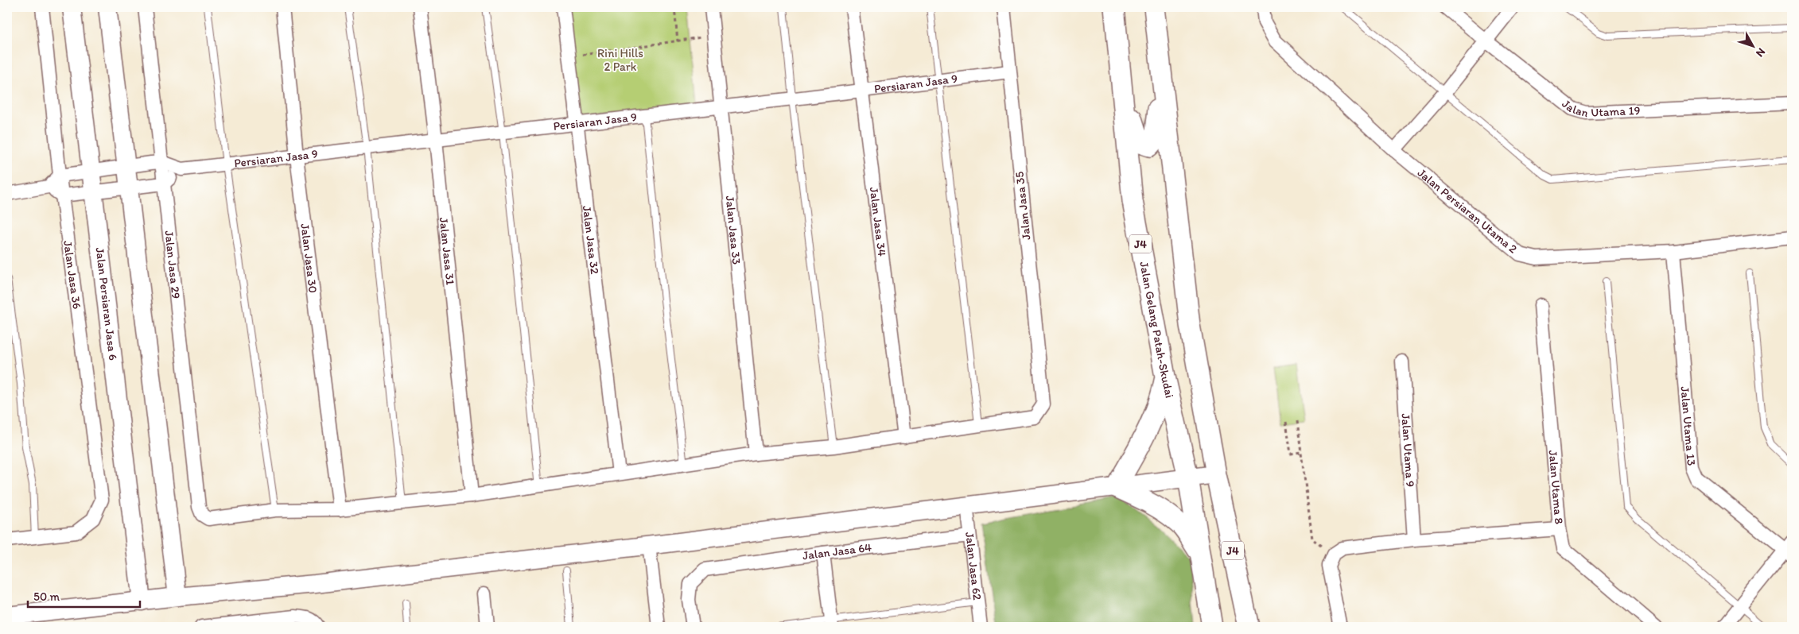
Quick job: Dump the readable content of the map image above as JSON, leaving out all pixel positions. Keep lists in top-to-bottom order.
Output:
{
  "streets": {
    "main road": ["J4", "Jalan Gelang Patah-Skudai"],
    "street": [
      "Persiaran Jasa 9",
      "Jalan Utama 19",
      "Jalan Jasa 35",
      "Jalan Persiaran Utama 2",
      "Jalan Jasa 34",
      "Jalan Jasa 33",
      "Jalan Jasa 32",
      "Jalan Jasa 31",
      "Jalan Jasa 30",
      "Jalan Jasa 29",
      "Jalan Jasa 36",
      "Jalan Persiaran Jasa 6",
      "Jalan Utama 13",
      "Jalan Utama 9",
      "Jalan Utama 8",
      "Jalan Jasa 64",
      "Jalan Jasa 62"
    ]
  },
  "crossings": [
    ["Persiaran Jasa 9", "Jalan Jasa 35"],
    ["Persiaran Jasa 9", "Jalan Jasa 34"],
    ["Persiaran Jasa 9", "Jalan Jasa 33"],
    ["Persiaran Jasa 9", "Jalan Jasa 32"],
    ["Persiaran Jasa 9", "Jalan Jasa 31"],
    ["Persiaran Jasa 9", "Jalan Jasa 30"],
    ["Persiaran Jasa 9", "Jalan Jasa 29"],
    ["Persiaran Jasa 9", "Jalan Jasa 36"],
    ["Persiaran Jasa 9", "Jalan Persiaran Jasa 6"],
    ["Jalan Persiaran Utama 2", "Jalan Utama 13"],
    ["Jalan Jasa 64", "Jalan Jasa 62"]
  ],
  "parks": ["Rini Hills 2 Park"],
  "scale_bar": "50 m",
  "north": "bottom right"
}
